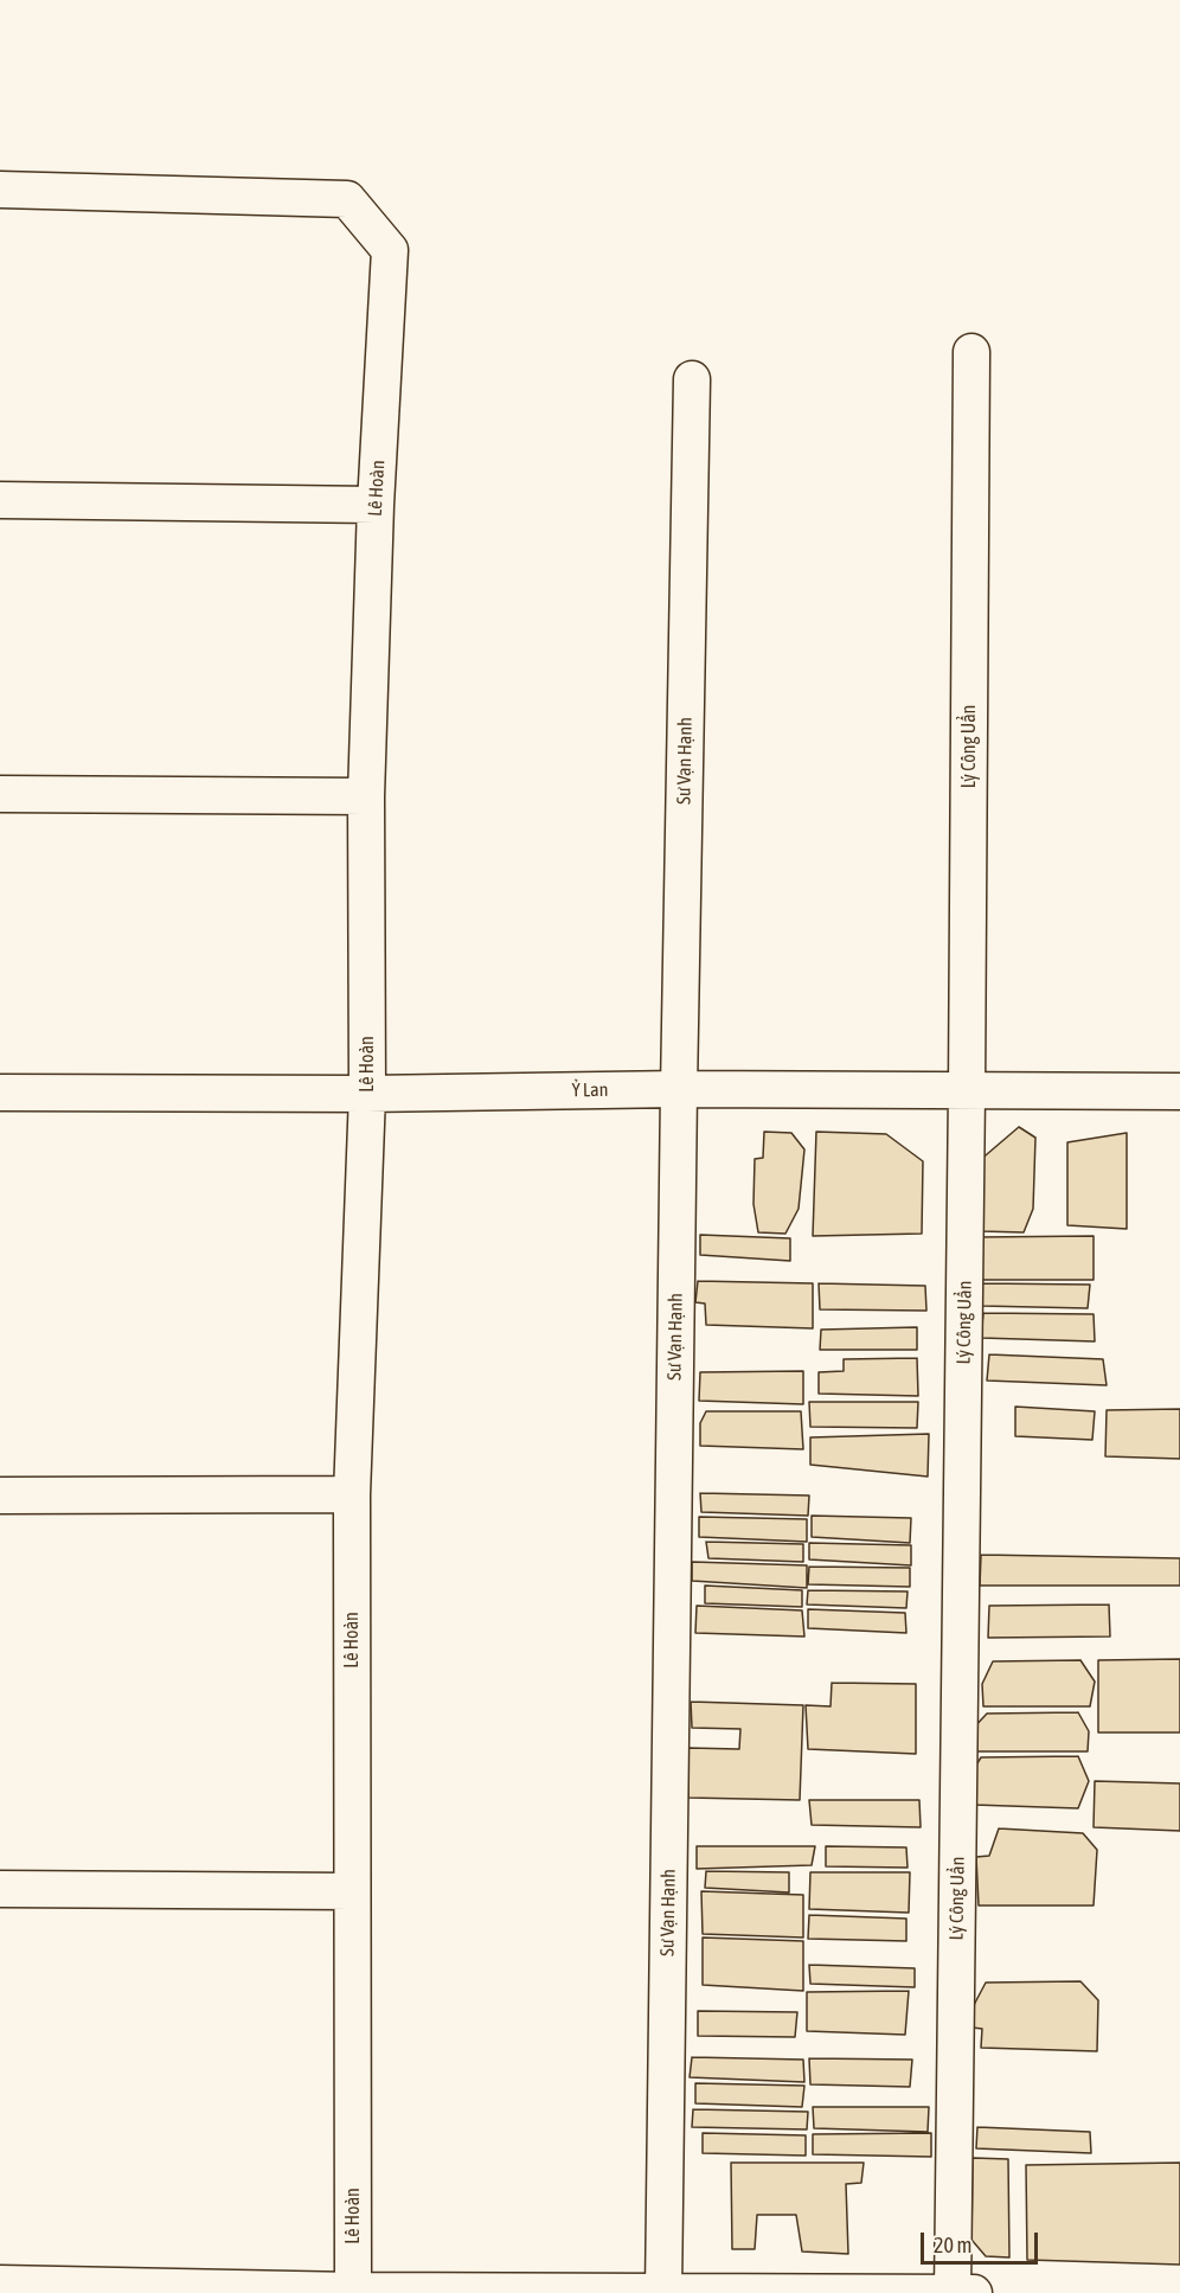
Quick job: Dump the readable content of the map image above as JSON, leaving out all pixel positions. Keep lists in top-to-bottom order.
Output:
{
  "streets": {
    "street": [
      "Lê Hoàn",
      "Lý Công Uẩn",
      "Sư Vạn Hạnh",
      "Ỷ Lan"
    ]
  },
  "crossings": [
    ["Lê Hoàn", "Ỷ Lan"],
    ["Lý Công Uẩn", "Ỷ Lan"],
    ["Sư Vạn Hạnh", "Ỷ Lan"]
  ],
  "scale_bar": "20 m"
}
